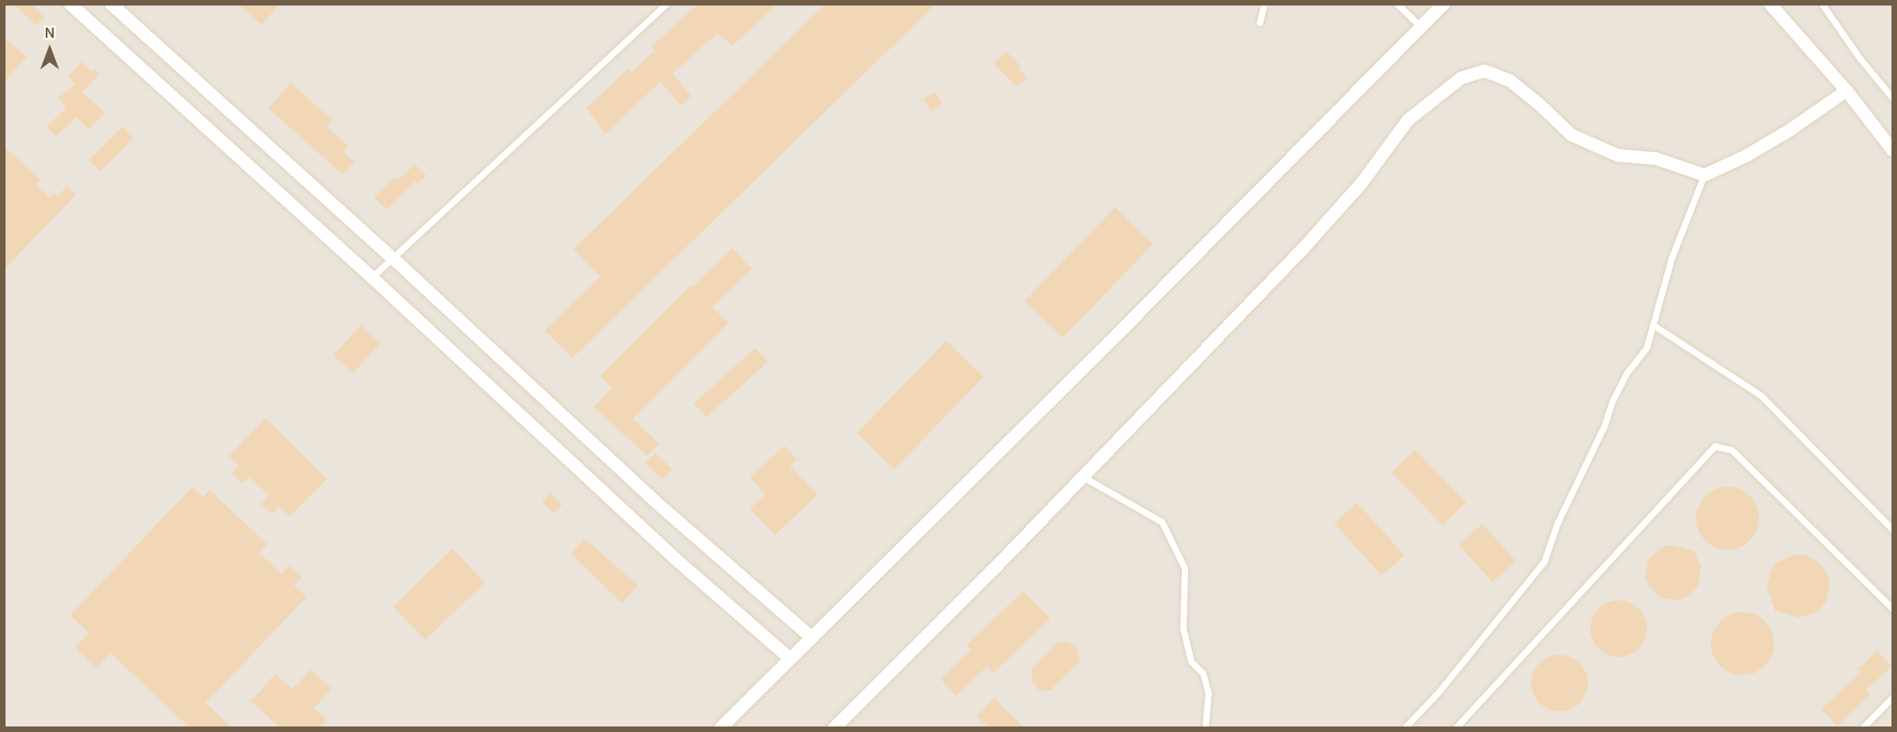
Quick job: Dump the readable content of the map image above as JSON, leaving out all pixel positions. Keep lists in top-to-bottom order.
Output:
{
  "north": "top"
}
